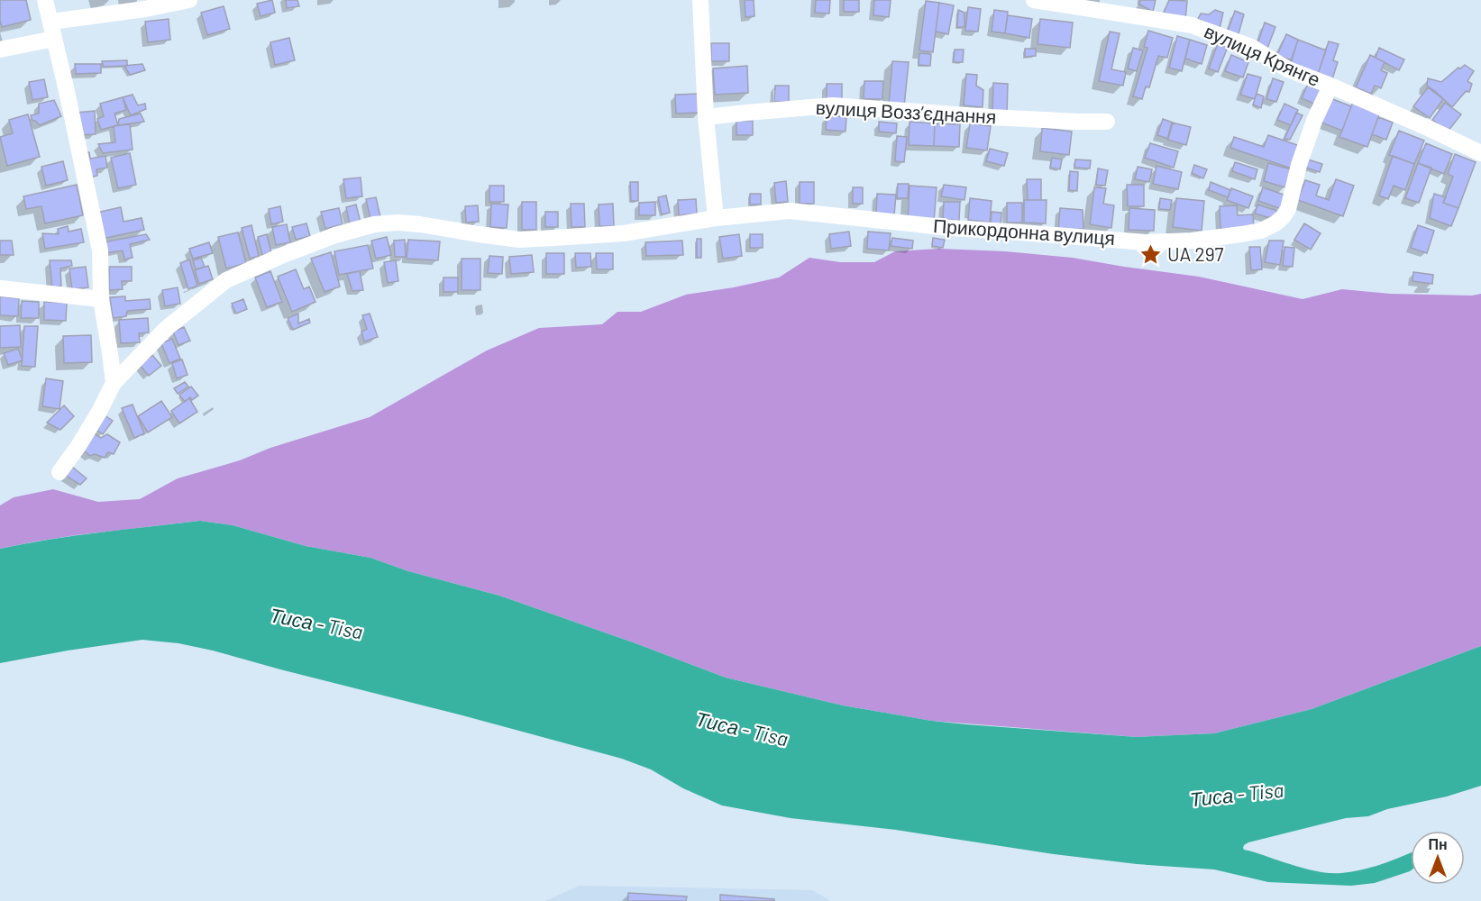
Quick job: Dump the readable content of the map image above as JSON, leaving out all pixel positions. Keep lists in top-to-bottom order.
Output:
{
  "streets": {
    "street": ["вулиця Крянге", "вулиця Воззʼєднання", "Прикордонна вулиця"]
  },
  "crossings": [
    ["вулиця Крянге", "Прикордонна вулиця"]
  ],
  "water": ["Тиса - Tisa"],
  "places": {
    "place": ["UA 297"]
  },
  "north": "top"
}
